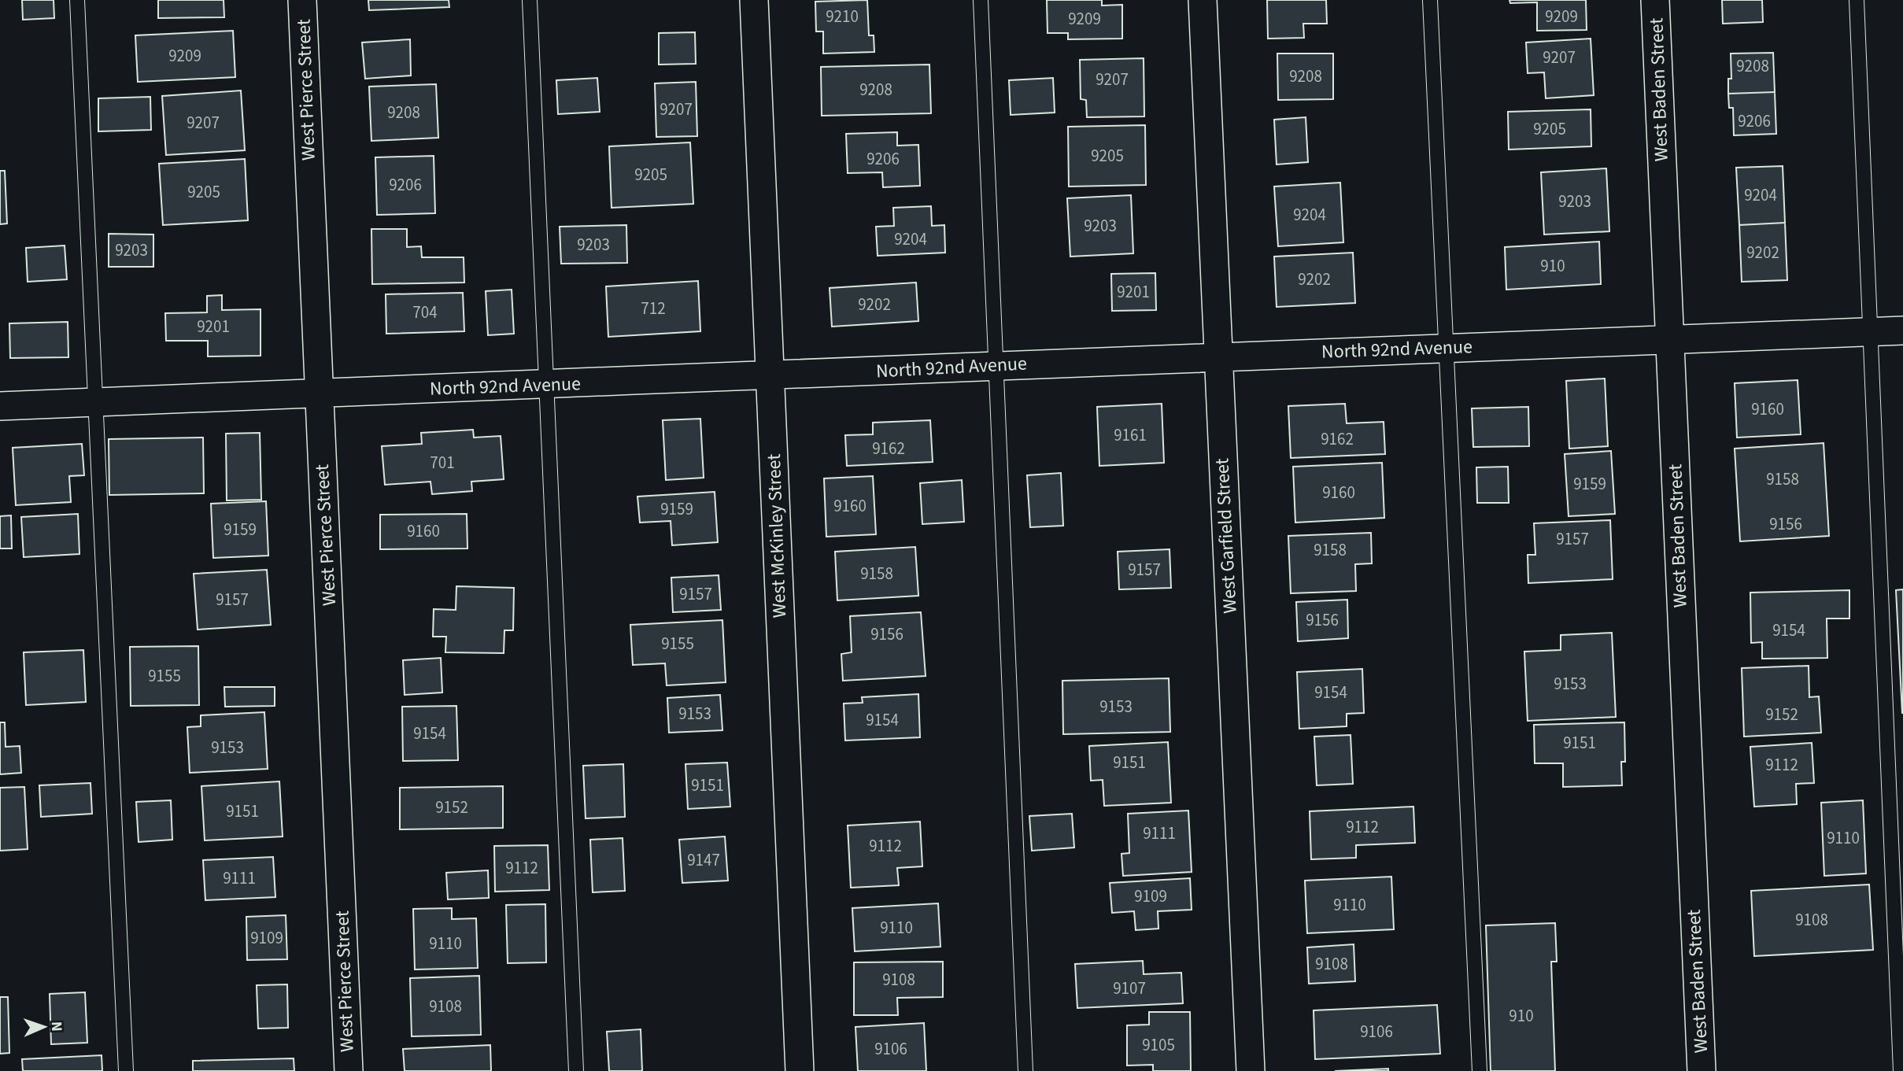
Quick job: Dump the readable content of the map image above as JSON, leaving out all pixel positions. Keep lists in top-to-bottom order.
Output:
{
  "streets": {
    "street": [
      "West Pierce Street",
      "West Baden Street",
      "North 92nd Avenue",
      "West McKinley Street",
      "West Garfield Street"
    ]
  },
  "crossings": [
    ["West Pierce Street", "North 92nd Avenue"],
    ["West Baden Street", "North 92nd Avenue"],
    ["North 92nd Avenue", "West McKinley Street"],
    ["North 92nd Avenue", "West Garfield Street"]
  ],
  "house_numbers": [
    "9210",
    "9209",
    "9209",
    "9209",
    "9207",
    "9208",
    "9208",
    "9207",
    "9208",
    "9207",
    "9208",
    "9206",
    "9207",
    "9205",
    "9205",
    "9206",
    "9205",
    "9206",
    "9205",
    "9204",
    "9203",
    "9204",
    "9203",
    "9204",
    "9203",
    "9203",
    "9202",
    "910",
    "9202",
    "9201",
    "9202",
    "712",
    "704",
    "9201",
    "9160",
    "9161",
    "9162",
    "9162",
    "701",
    "9158",
    "9159",
    "9160",
    "9160",
    "9159",
    "9156",
    "9159",
    "9160",
    "9157",
    "9158",
    "9157",
    "9158",
    "9157",
    "9157",
    "9156",
    "9154",
    "9156",
    "9155",
    "9155",
    "9153",
    "9154",
    "9153",
    "9153",
    "9152",
    "9154",
    "9154",
    "9151",
    "9153",
    "9151",
    "9112",
    "9151",
    "9152",
    "9151",
    "9112",
    "9111",
    "9110",
    "9112",
    "9147",
    "9112",
    "9111",
    "9109",
    "9110",
    "9108",
    "9110",
    "9109",
    "9110",
    "9108",
    "9108",
    "9107",
    "9108",
    "910",
    "9106",
    "9105",
    "9106"
  ],
  "north": "right"
}
